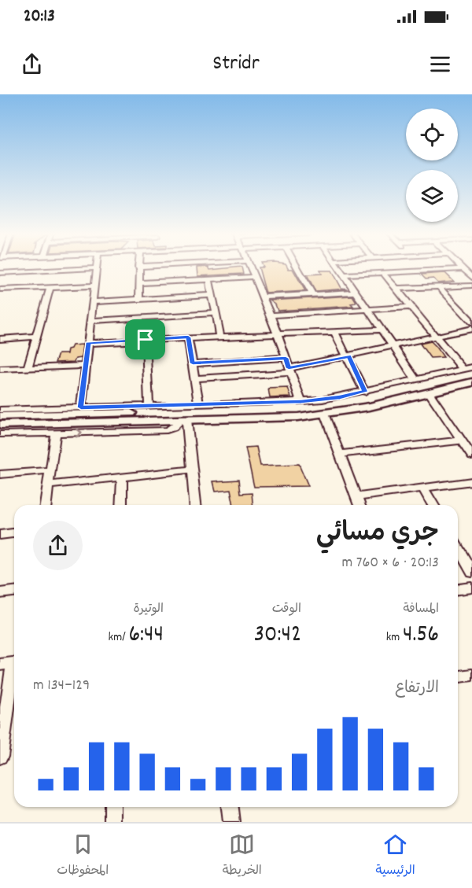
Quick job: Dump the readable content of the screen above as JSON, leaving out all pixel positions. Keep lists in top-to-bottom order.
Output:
{
  "page": {
    "status": "20:13",
    "header": "Stridr",
    "heading": ["جري مسائي", "20:13 · 6 × 760 m"],
    "stats": [
      ["المسافة", "4.56 km"],
      ["الوقت", "30:42"],
      ["الوتيرة", "6:44 /km"]
    ],
    "chart": ["الارتفاع", "129–134 m"],
    "tabs": ["الرئيسية", "الخريطة", "المحفوظات"]
  }
}
